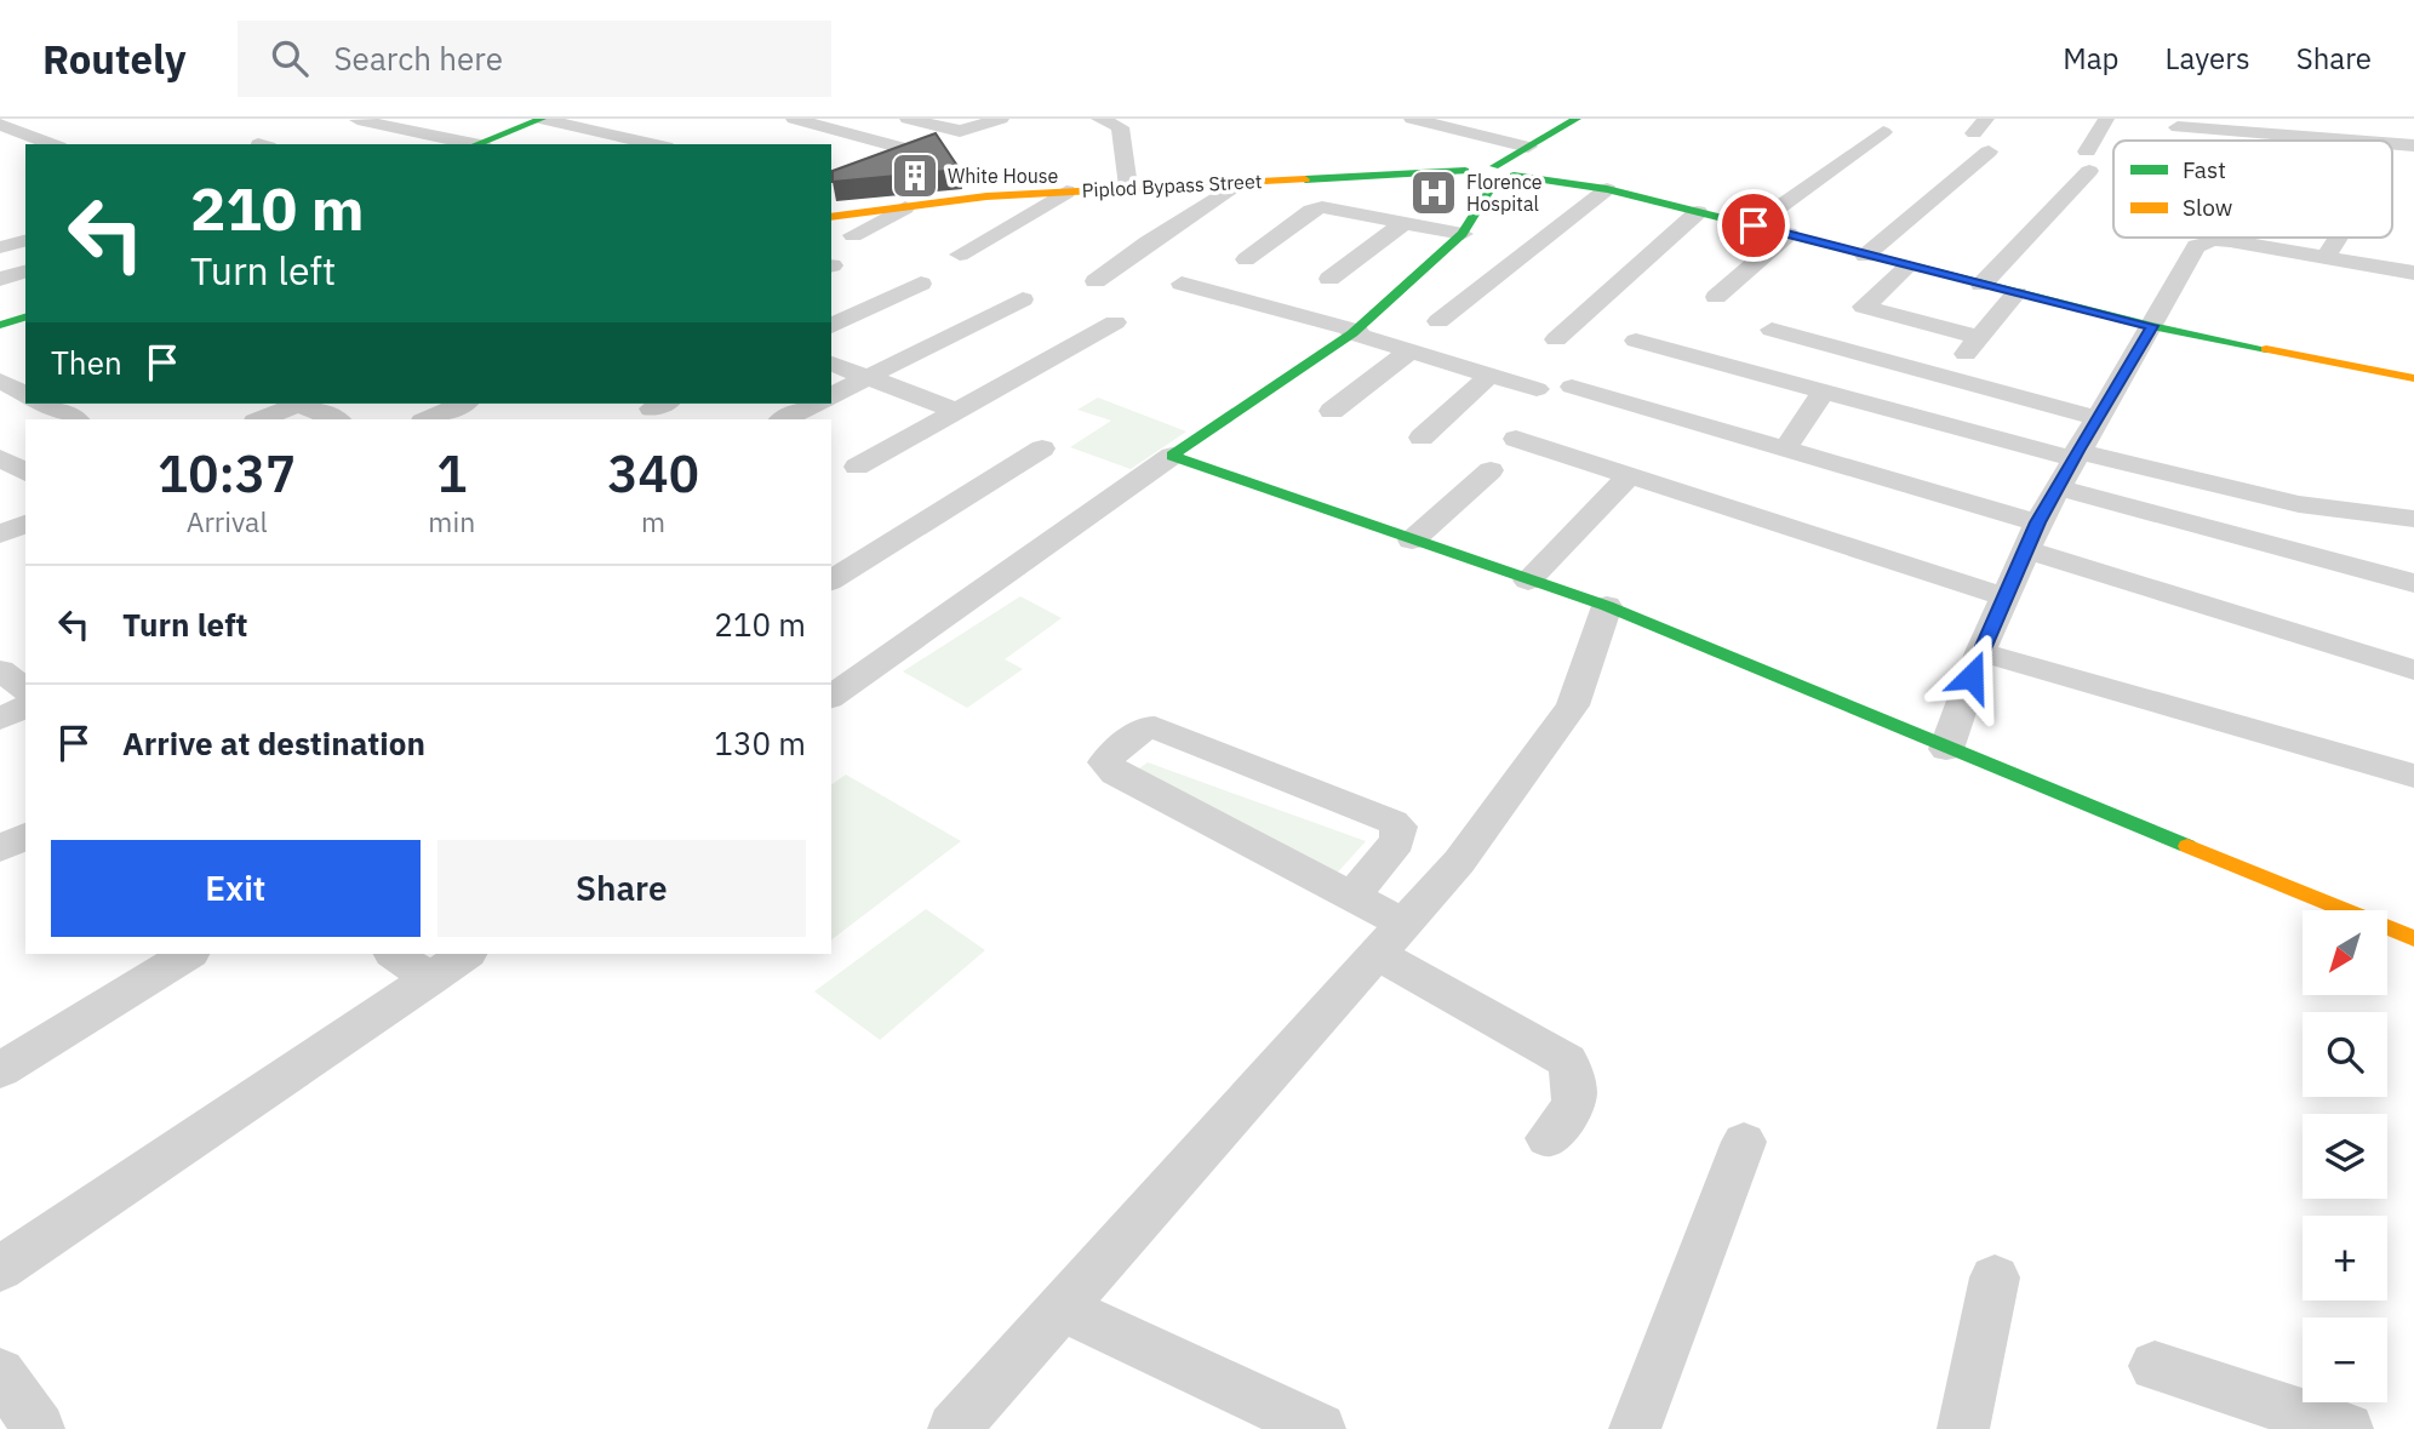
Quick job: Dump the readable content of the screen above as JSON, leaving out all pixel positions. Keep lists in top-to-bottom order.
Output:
{
  "streets": {
    "street": ["Piplod Bypass Street"]
  },
  "places": {
    "building": ["White House"],
    "hospital": ["Florence Hospital"]
  },
  "legend": ["Fast", "Slow"],
  "north": "bottom left",
  "page": {
    "header": "Routely",
    "search": "Search here",
    "nav": ["Map", "Layers", "Share"],
    "turn": ["210 m", "Turn left"],
    "then": "Then",
    "eta": [
      "10:37",
      "Arrival",
      "1",
      "min",
      "340",
      "m"
    ],
    "list": [
      {
        "name": "Turn left",
        "value": "210 m"
      },
      {
        "name": "Arrive at destination",
        "value": "130 m"
      }
    ],
    "buttons": ["Exit", "Share"],
    "map_buttons": ["+", "−"]
  }
}
